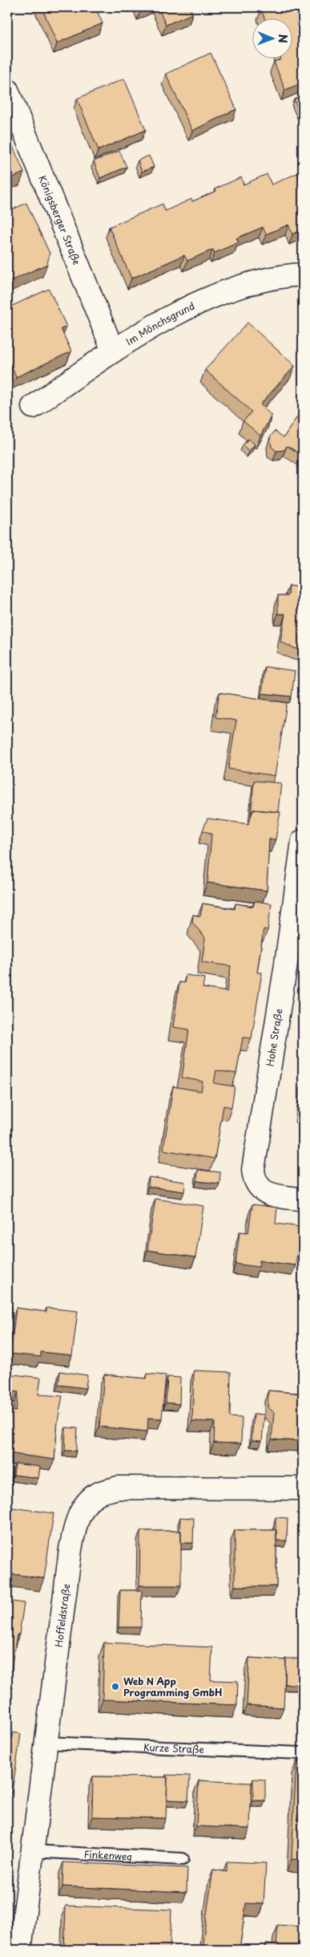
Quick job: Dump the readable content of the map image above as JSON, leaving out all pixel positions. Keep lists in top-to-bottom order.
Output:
{
  "streets": {
    "street": [
      "Königsberger Straße",
      "Im Mönchsgrund",
      "Hohe Straße",
      "Hoffeldstraße"
    ],
    "lane": ["Kurze Straße", "Finkenweg"]
  },
  "crossings": [
    ["Königsberger Straße", "Im Mönchsgrund"],
    ["Hoffeldstraße", "Kurze Straße"],
    ["Hoffeldstraße", "Finkenweg"]
  ],
  "places": ["Web N App Programming GmbH"],
  "north": "right"
}
